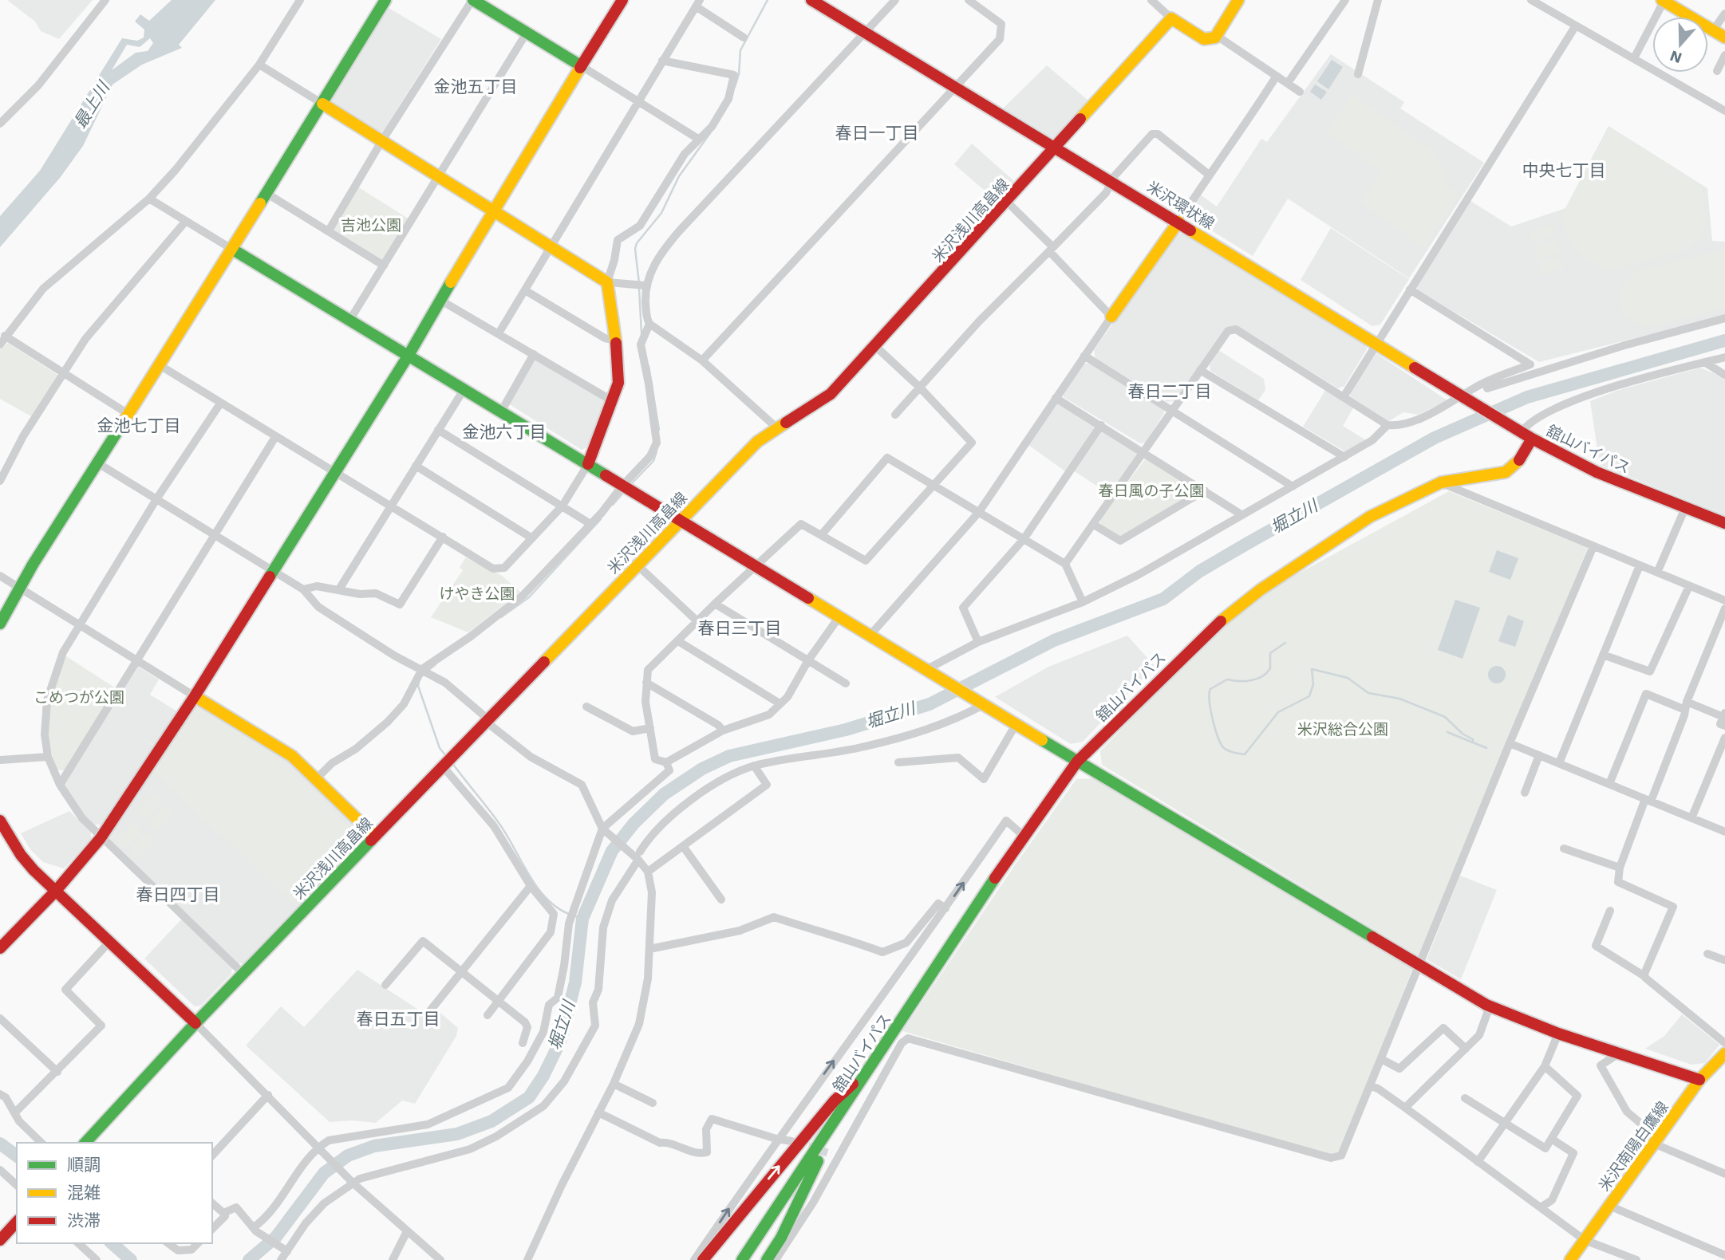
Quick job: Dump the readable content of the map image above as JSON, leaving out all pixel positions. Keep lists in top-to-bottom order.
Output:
{
  "streets": {
    "main road": [
      "米沢環状線",
      "米沢浅川高畠線",
      "舘山バイパス",
      "米沢南陽白鷹線"
    ]
  },
  "crossings": [
    ["米沢環状線", "米沢浅川高畠線"],
    ["米沢環状線", "舘山バイパス"]
  ],
  "districts": [
    "金池五丁目",
    "春日一丁目",
    "中央七丁目",
    "春日二丁目",
    "金池七丁目",
    "金池六丁目",
    "春日三丁目",
    "春日四丁目",
    "春日五丁目"
  ],
  "water": ["最上川", "堀立川"],
  "parks": [
    "吉池公園",
    "春日風の子公園",
    "けやき公園",
    "こめつが公園",
    "米沢総合公園"
  ],
  "legend": ["順調", "混雑", "渋滞"],
  "north": "bottom"
}
